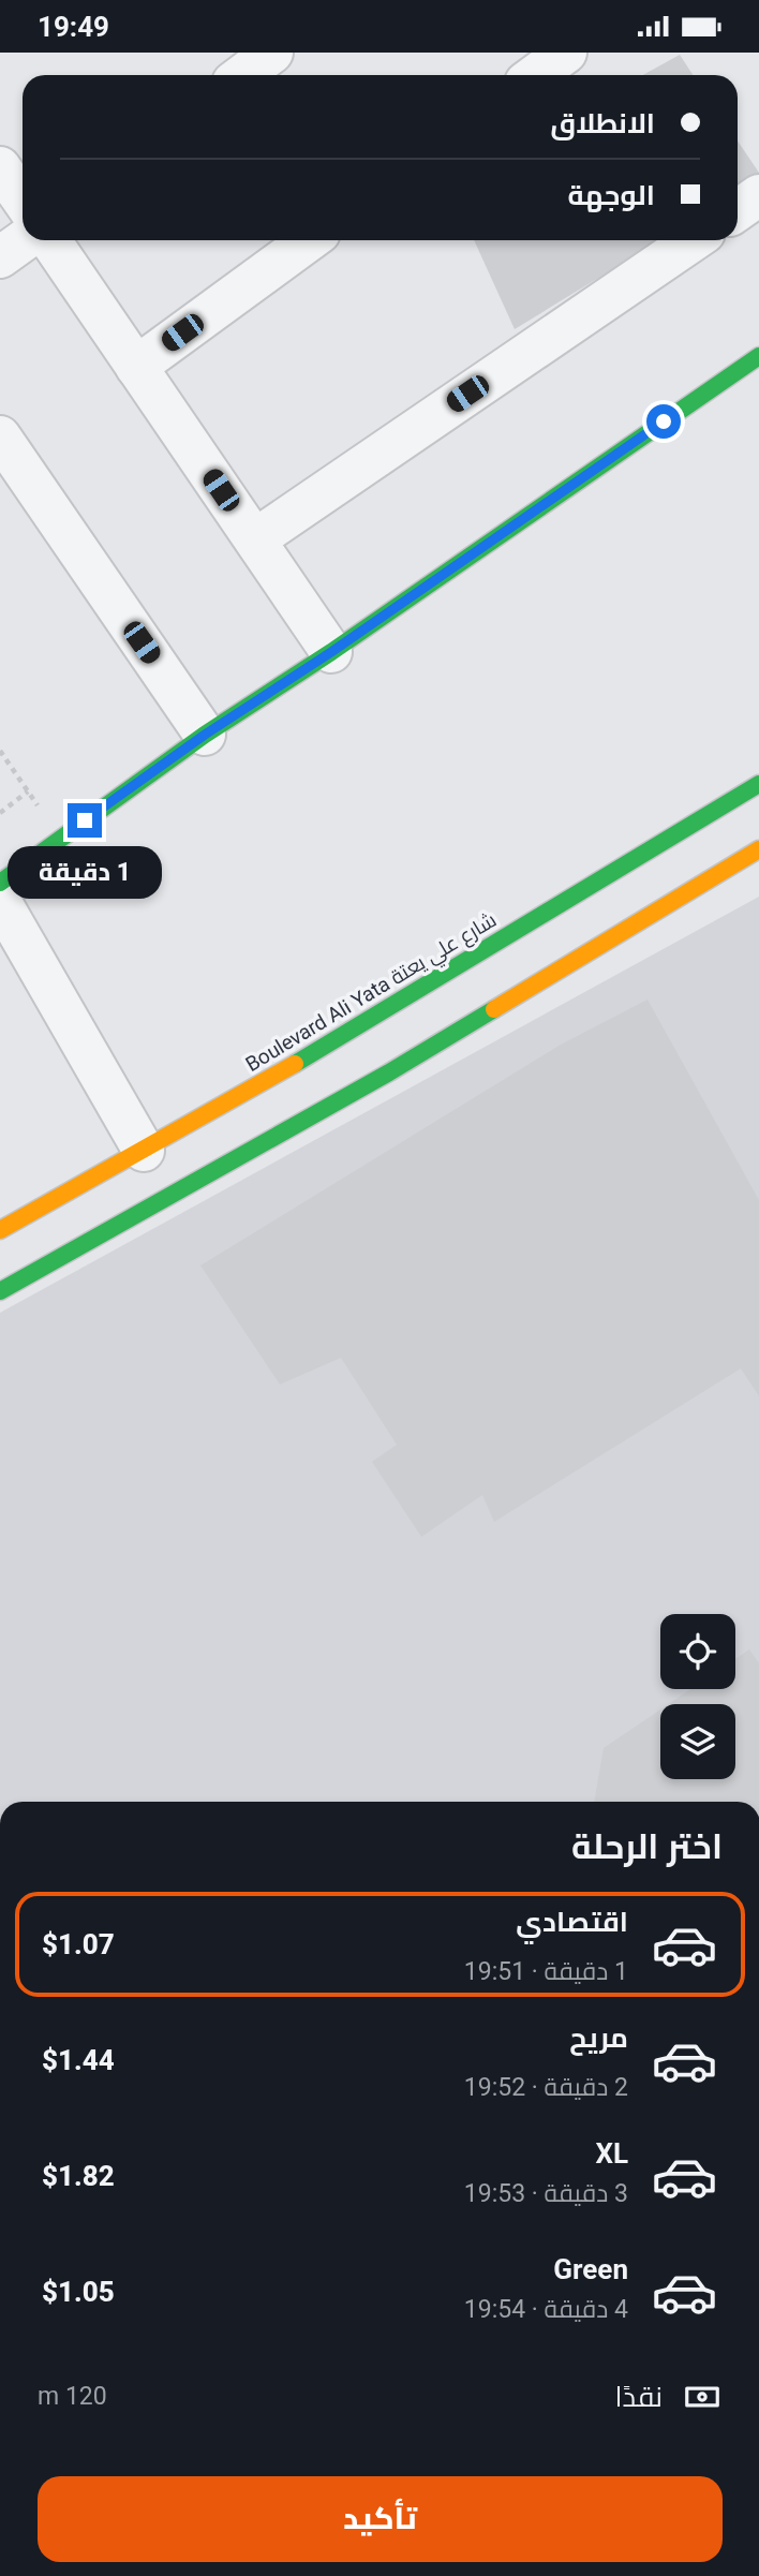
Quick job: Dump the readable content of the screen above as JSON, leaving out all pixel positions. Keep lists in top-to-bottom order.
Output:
{
  "streets": {
    "street": ["Boulevard Ali Yata شارع علي يعتة"]
  },
  "page": {
    "status": "19:49",
    "banner": ["الانطلاق", "الوجهة"],
    "bubble": "1 دقيقة",
    "heading": "اختر الرحلة",
    "list": [
      {
        "name": "اقتصادي",
        "note": "1 دقيقة · 19:51",
        "value": "$1.07"
      },
      {
        "name": "مريح",
        "note": "2 دقيقة · 19:52",
        "value": "$1.44"
      },
      {
        "name": "XL",
        "note": "3 دقيقة · 19:53",
        "value": "$1.82"
      },
      {
        "name": "Green",
        "note": "4 دقيقة · 19:54",
        "value": "$1.05"
      }
    ],
    "pay": ["نقدًا", "120 m"],
    "buttons": "تأكيد"
  }
}
